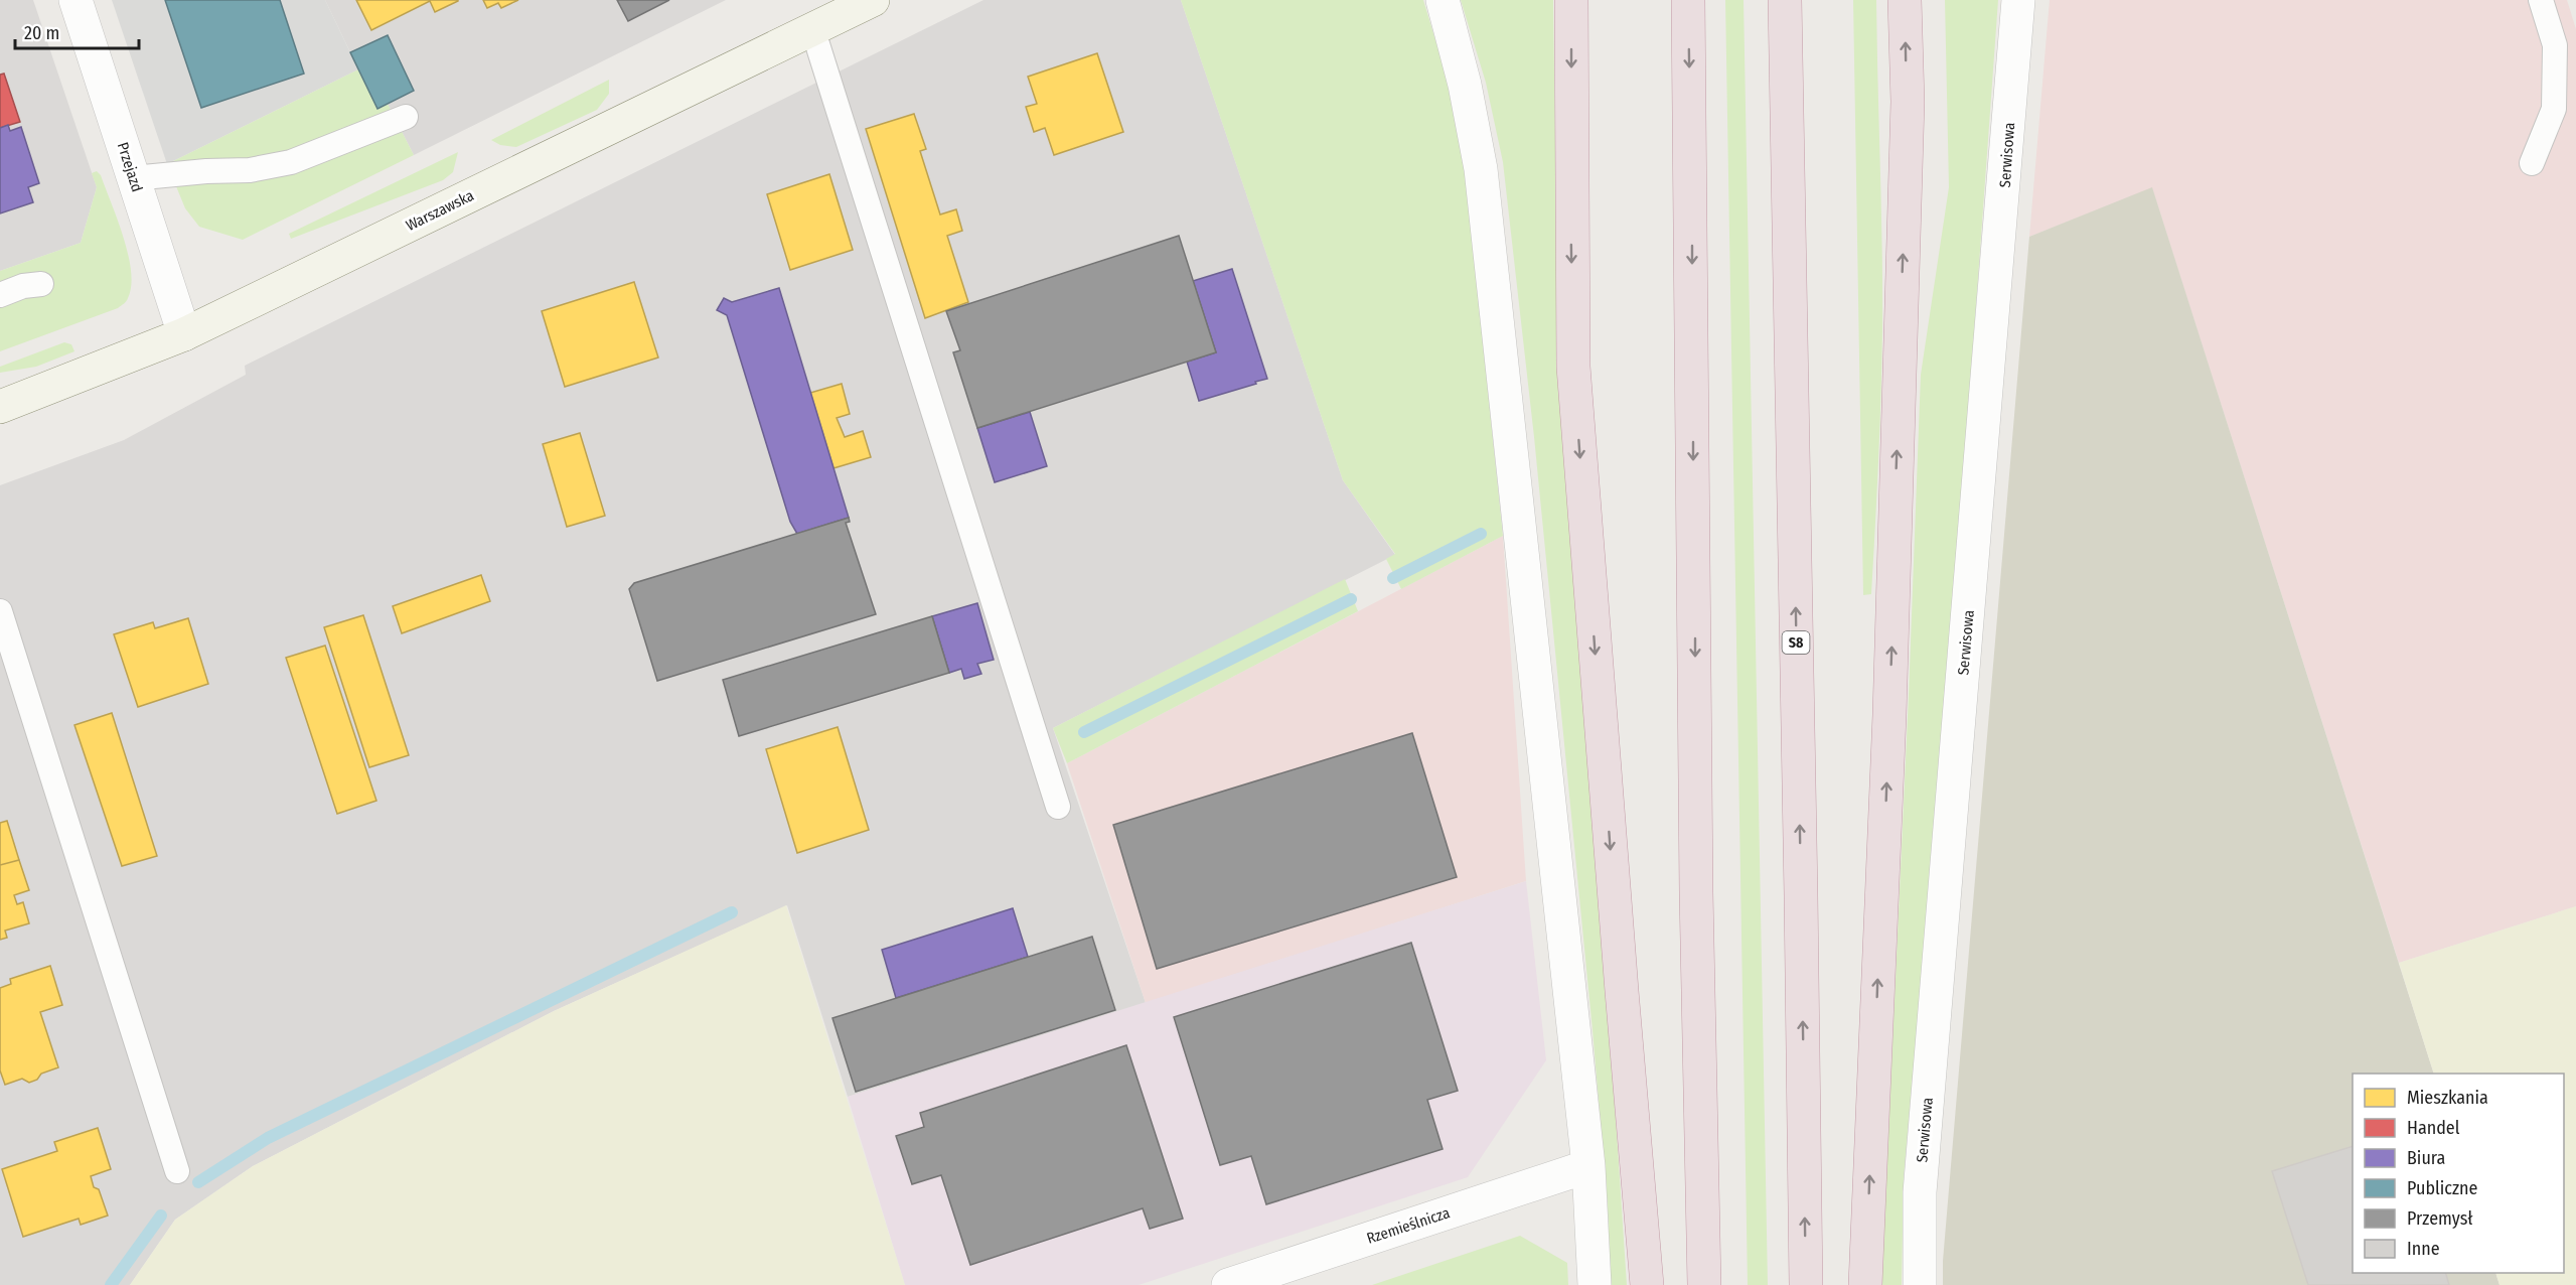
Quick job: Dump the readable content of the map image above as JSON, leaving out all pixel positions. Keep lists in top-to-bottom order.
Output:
{
  "streets": {
    "highway": ["S8"],
    "main road": ["Warszawska"],
    "street": ["Serwisowa", "Przejazd", "Rzemieślnicza"]
  },
  "crossings": [
    ["Przejazd", "Warszawska"]
  ],
  "legend": [
    "Mieszkania",
    "Handel",
    "Biura",
    "Publiczne",
    "Przemysł",
    "Inne"
  ],
  "scale_bar": "20 m"
}
